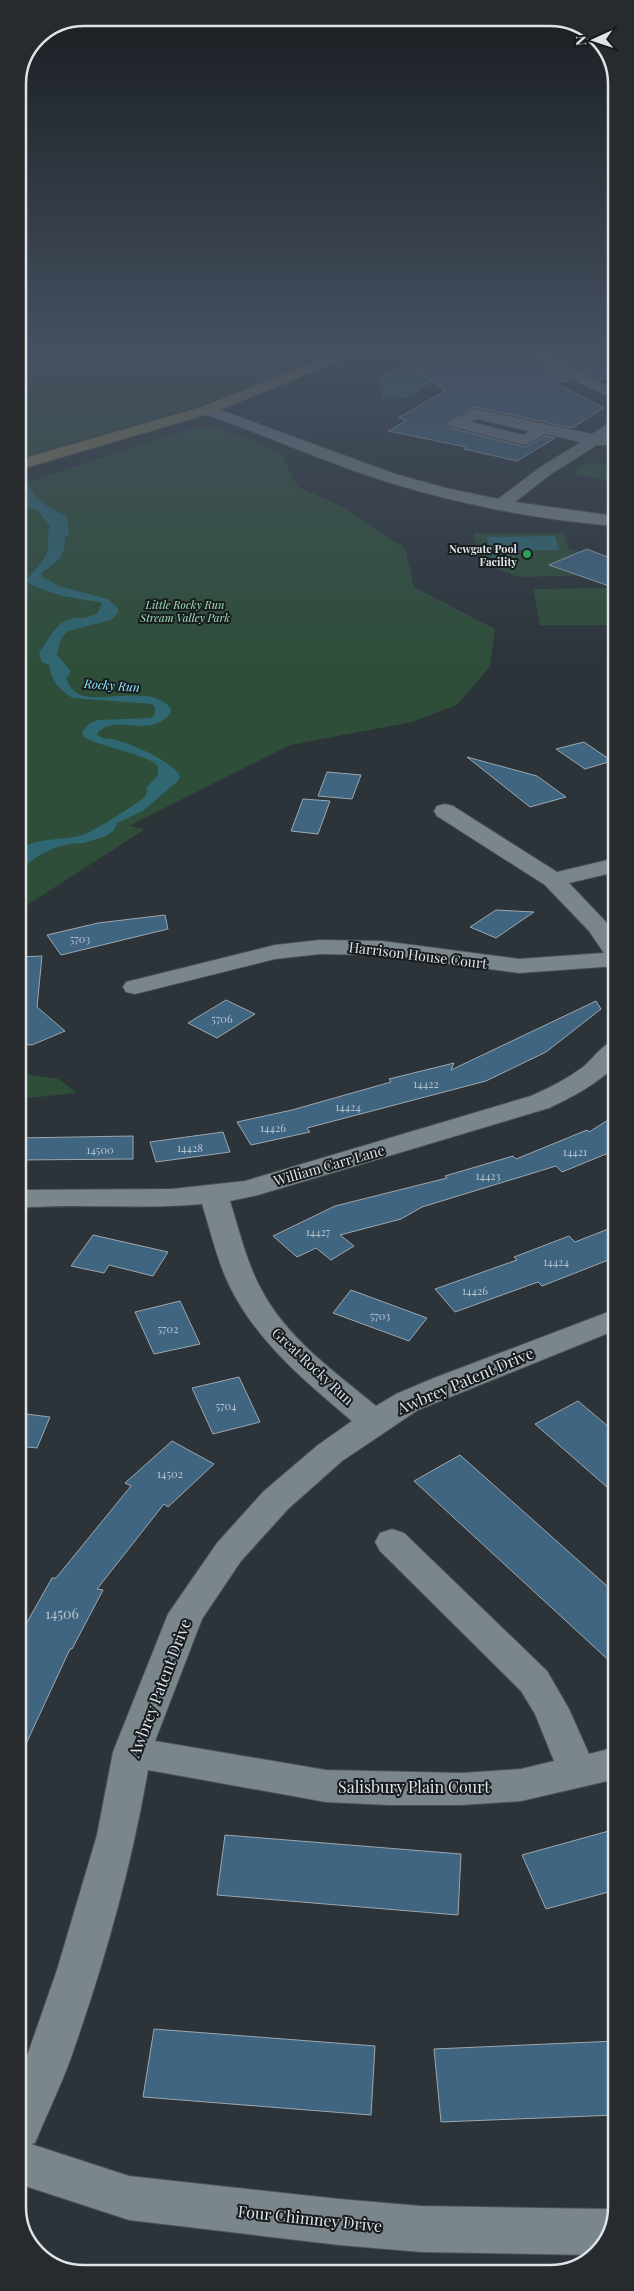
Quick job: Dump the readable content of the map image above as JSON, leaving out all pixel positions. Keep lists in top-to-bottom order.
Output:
{
  "streets": {
    "street": [
      "Harrison House Court",
      "William Carr Lane",
      "Great Rocky Run",
      "Awbrey Patent Drive",
      "Salisbury Plain Court",
      "Four Chimney Drive"
    ]
  },
  "crossings": [
    ["William Carr Lane", "Great Rocky Run"],
    ["Great Rocky Run", "Awbrey Patent Drive"],
    ["Awbrey Patent Drive", "Salisbury Plain Court"]
  ],
  "water": ["Rocky Run"],
  "parks": ["Little Rocky Run Stream Valley Park"],
  "places": ["Newgate Pool Facility"],
  "house_numbers": [
    "5703",
    "5706",
    "14422",
    "14424",
    "14426",
    "14428",
    "14500",
    "14421",
    "14423",
    "14427",
    "14424",
    "14426",
    "5703",
    "5702",
    "5704",
    "14502",
    "14506"
  ],
  "north": "left"
}
